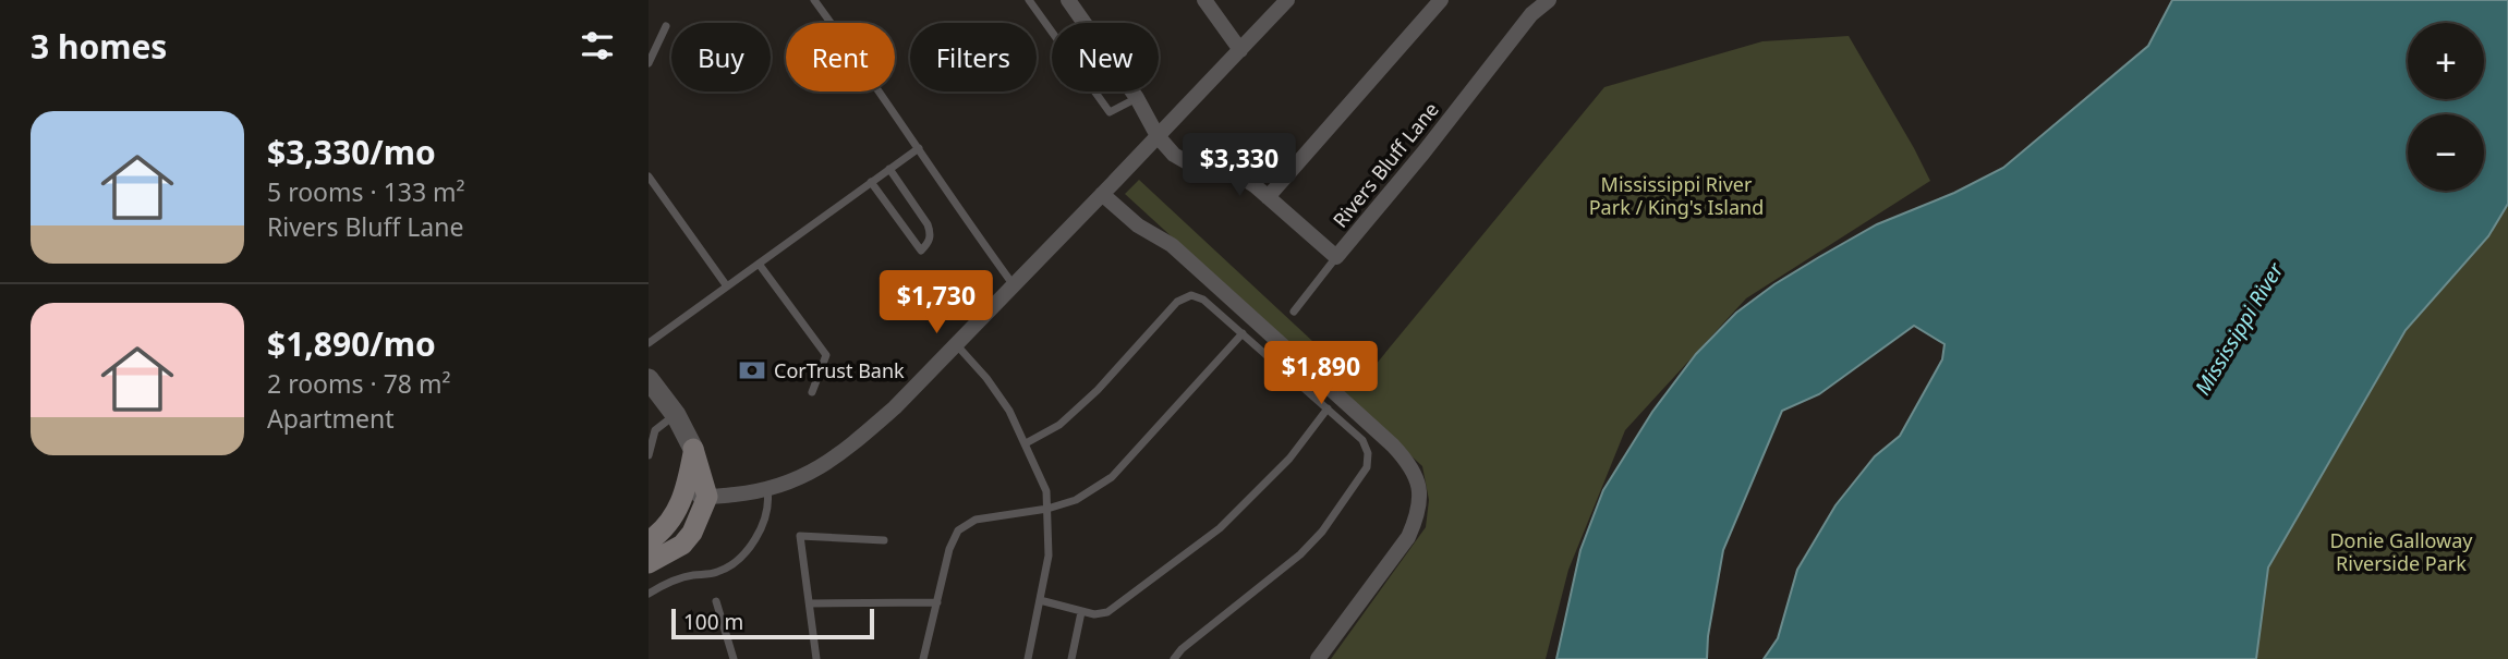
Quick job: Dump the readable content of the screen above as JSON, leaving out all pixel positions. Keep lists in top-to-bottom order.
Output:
{
  "streets": {
    "street": ["Rivers Bluff Lane"]
  },
  "water": ["Mississippi River"],
  "parks": ["Mississippi River Park / King's Island", "Donie Galloway Riverside Park"],
  "places": {
    "bank": ["CorTrust Bank"]
  },
  "scale_bar": "100 m",
  "page": {
    "heading": "3 homes",
    "map_buttons": ["+", "−"],
    "chip": [
      "Buy",
      "Rent",
      "Filters",
      "New"
    ],
    "list": [
      {
        "name": "$3,330/mo",
        "note": "5 rooms · 133 m² · Rivers Bluff Lane"
      },
      {
        "name": "$1,890/mo",
        "note": "2 rooms · 78 m² · Apartment"
      }
    ],
    "price": ["$3,330", "$1,730", "$1,890"],
    "scale": "100 m"
  }
}
